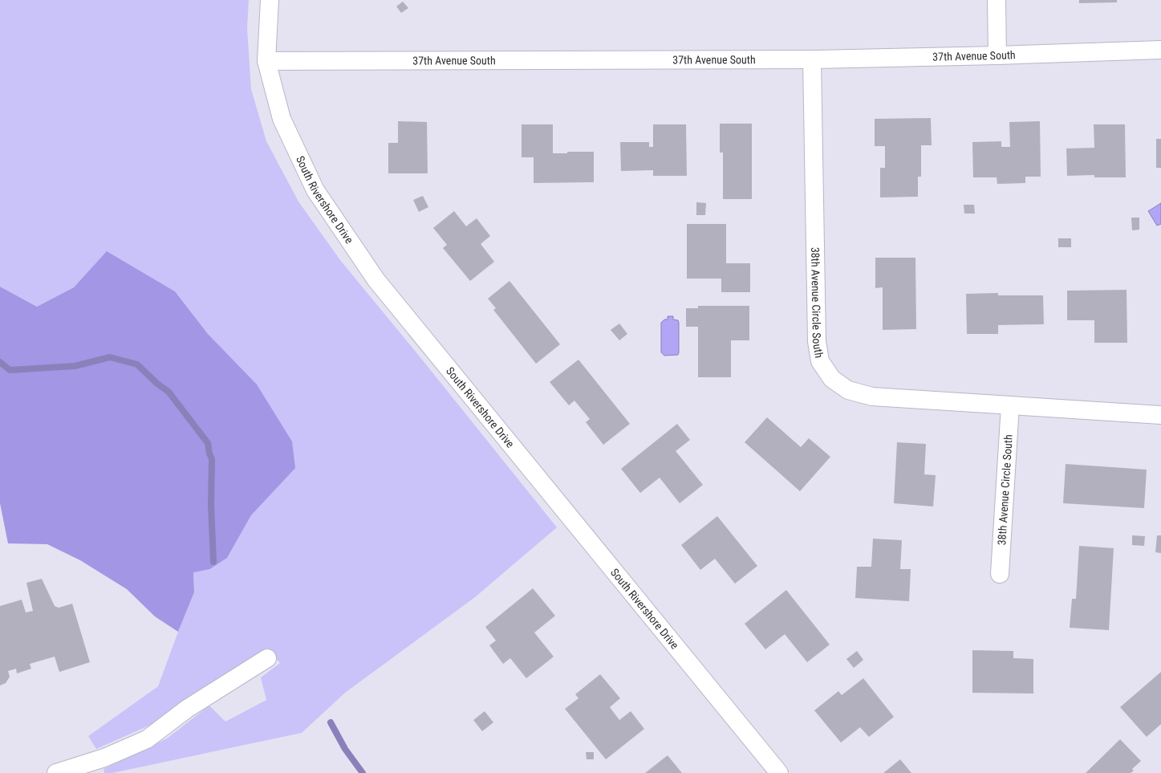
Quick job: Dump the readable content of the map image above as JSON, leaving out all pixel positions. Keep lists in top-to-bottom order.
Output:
{
  "streets": {
    "street": ["37th Avenue South", "South Rivershore Drive", "38th Avenue Circle South"]
  },
  "crossings": [
    ["37th Avenue South", "South Rivershore Drive"],
    ["37th Avenue South", "38th Avenue Circle South"]
  ]
}
